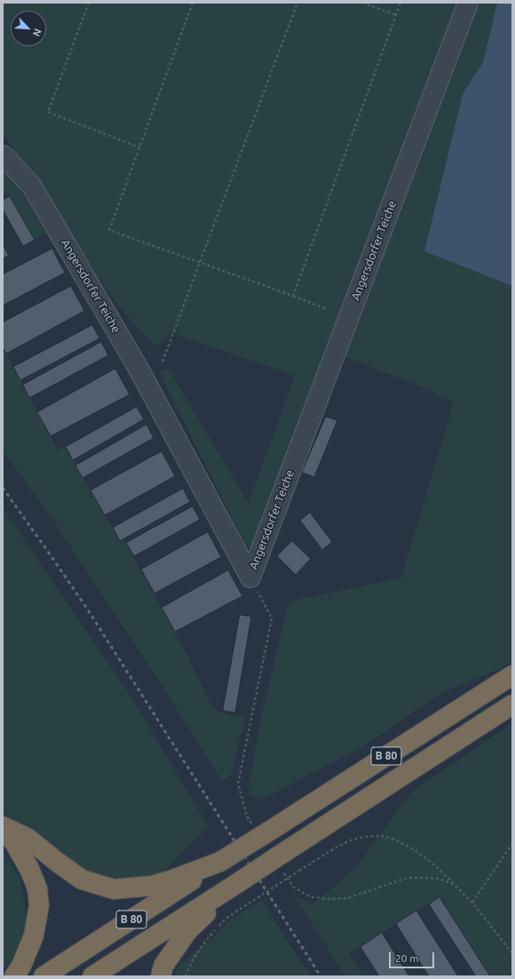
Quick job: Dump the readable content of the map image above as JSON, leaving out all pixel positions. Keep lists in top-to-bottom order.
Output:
{
  "streets": {
    "highway": ["B 80"],
    "lane": ["Angersdorfer Teiche"]
  },
  "scale_bar": "20 m",
  "north": "bottom right"
}
